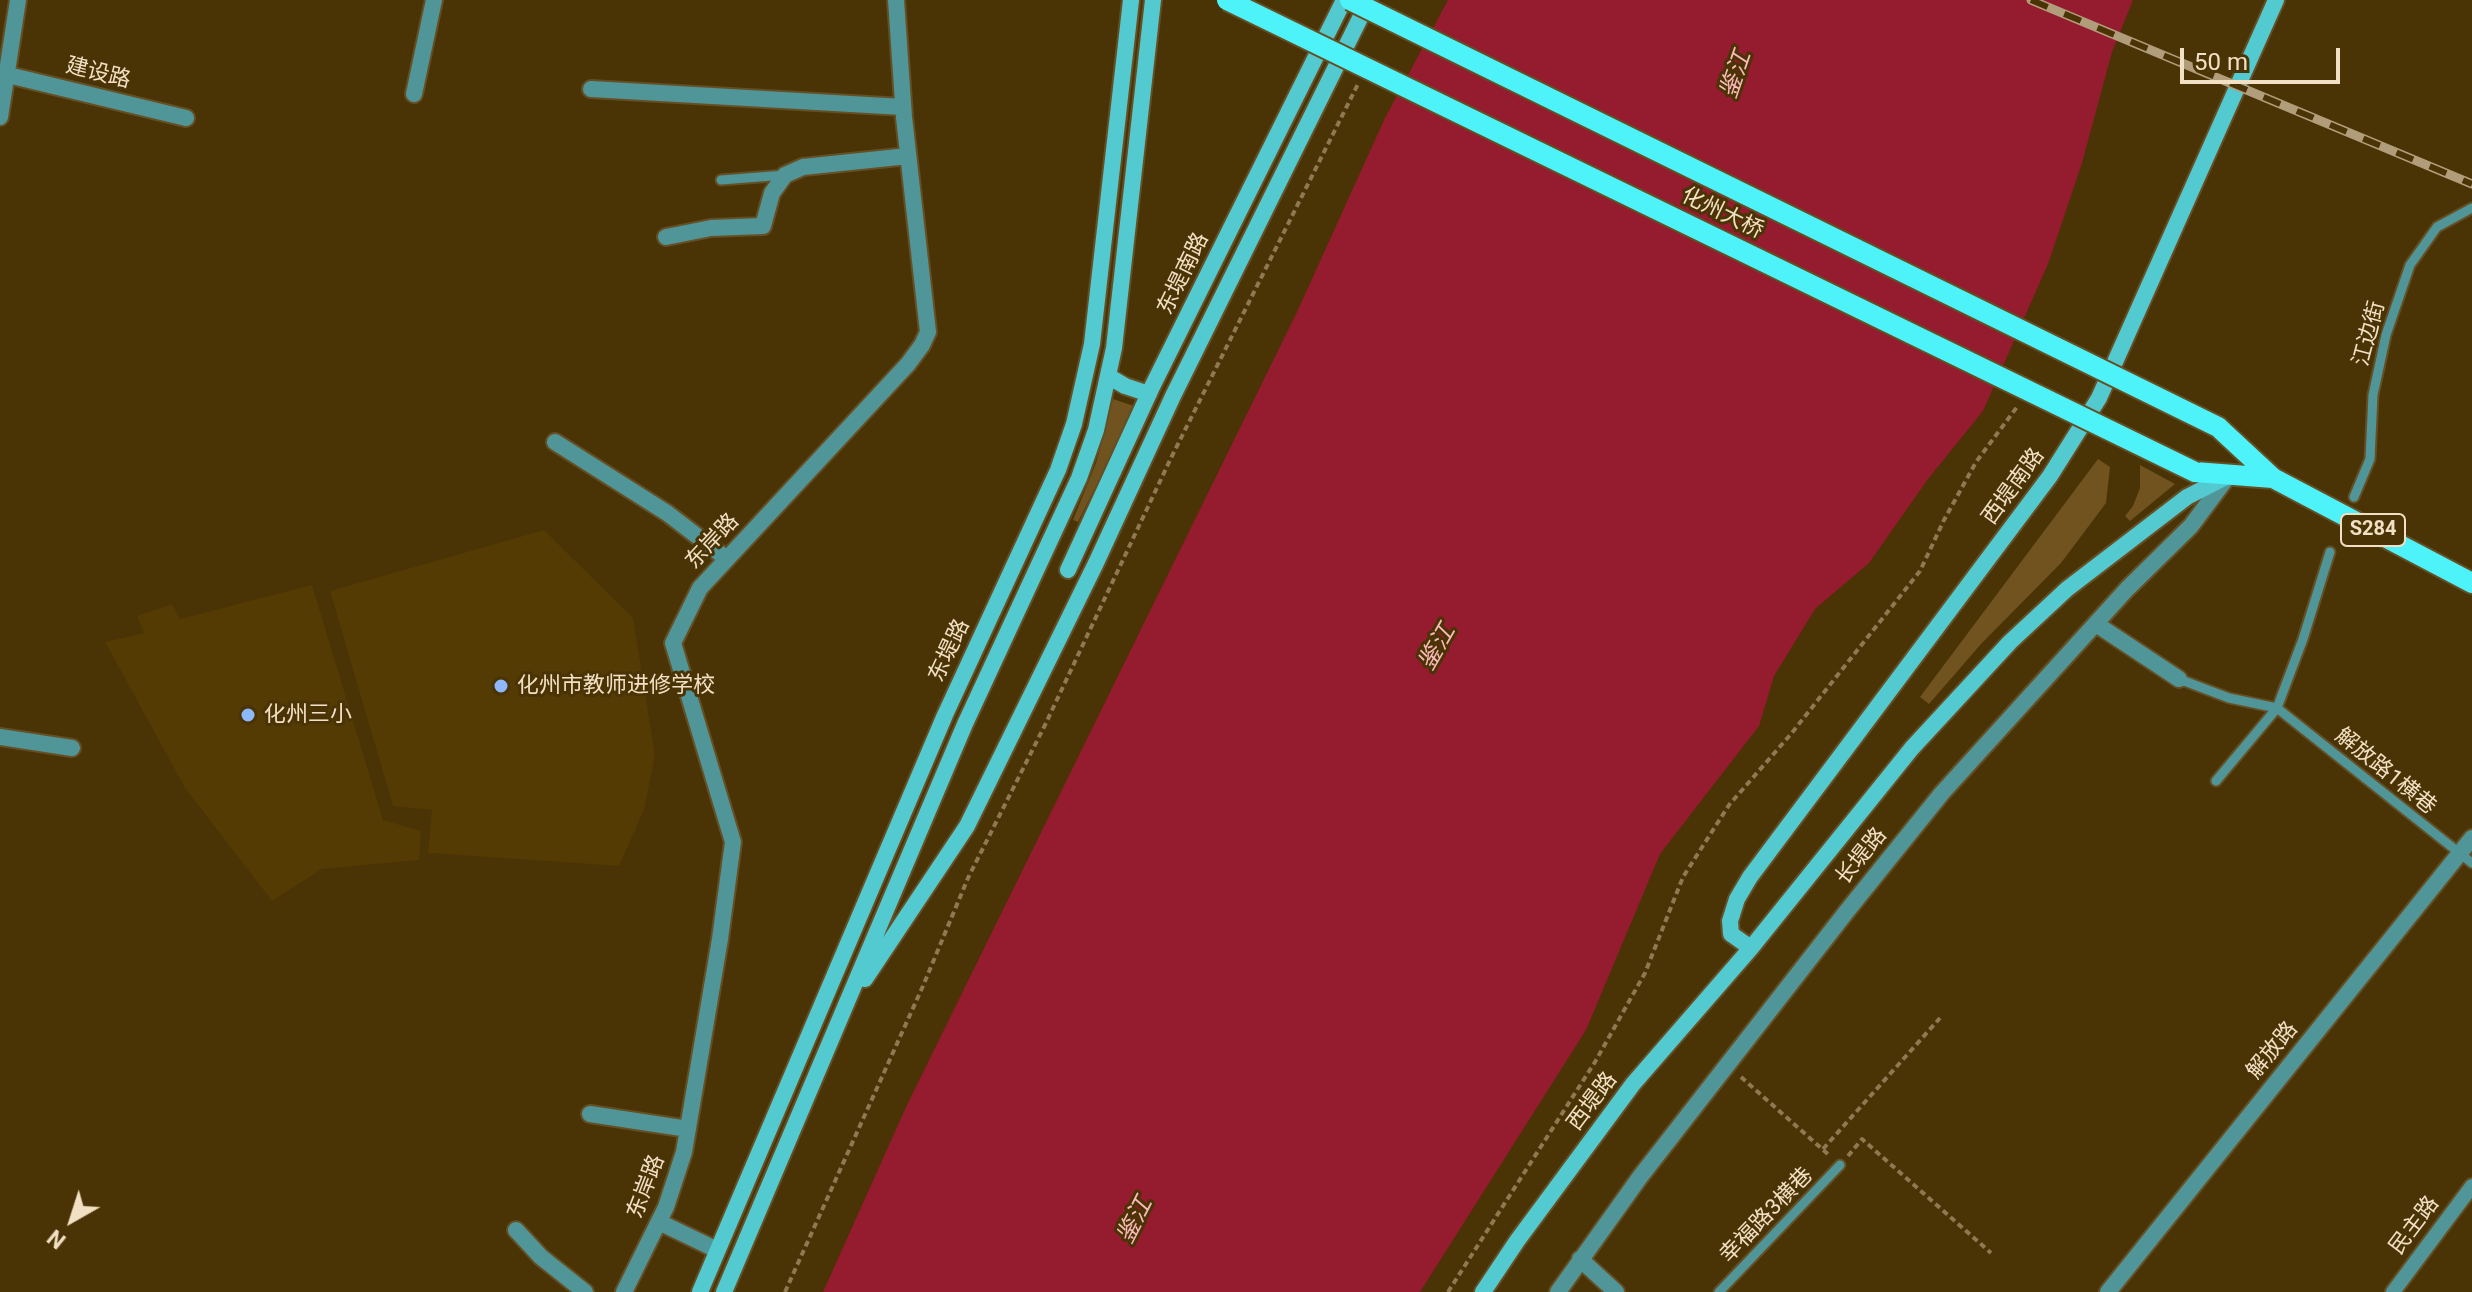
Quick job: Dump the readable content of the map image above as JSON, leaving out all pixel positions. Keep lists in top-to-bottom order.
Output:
{
  "streets": {
    "main road": [
      "化州大桥",
      "东堤南路",
      "西堤南路",
      "S284",
      "东堤路",
      "西堤路"
    ],
    "street": [
      "建设路",
      "东岸路",
      "长堤路",
      "解放路",
      "民主路"
    ],
    "lane": ["江边街", "解放路1横巷", "幸福路3横巷"]
  },
  "crossings": [
    ["化州大桥", "东堤南路"],
    ["化州大桥", "S284"],
    ["化州大桥", "长堤路"],
    ["化州大桥", "西堤路"],
    ["东堤南路", "东堤路"],
    ["西堤南路", "西堤路"],
    ["解放路1横巷", "解放路"],
    ["长堤路", "西堤路"]
  ],
  "water": ["鉴江"],
  "places": ["化州市教师进修学校", "化州三小"],
  "scale_bar": "50 m",
  "north": "bottom left"
}
